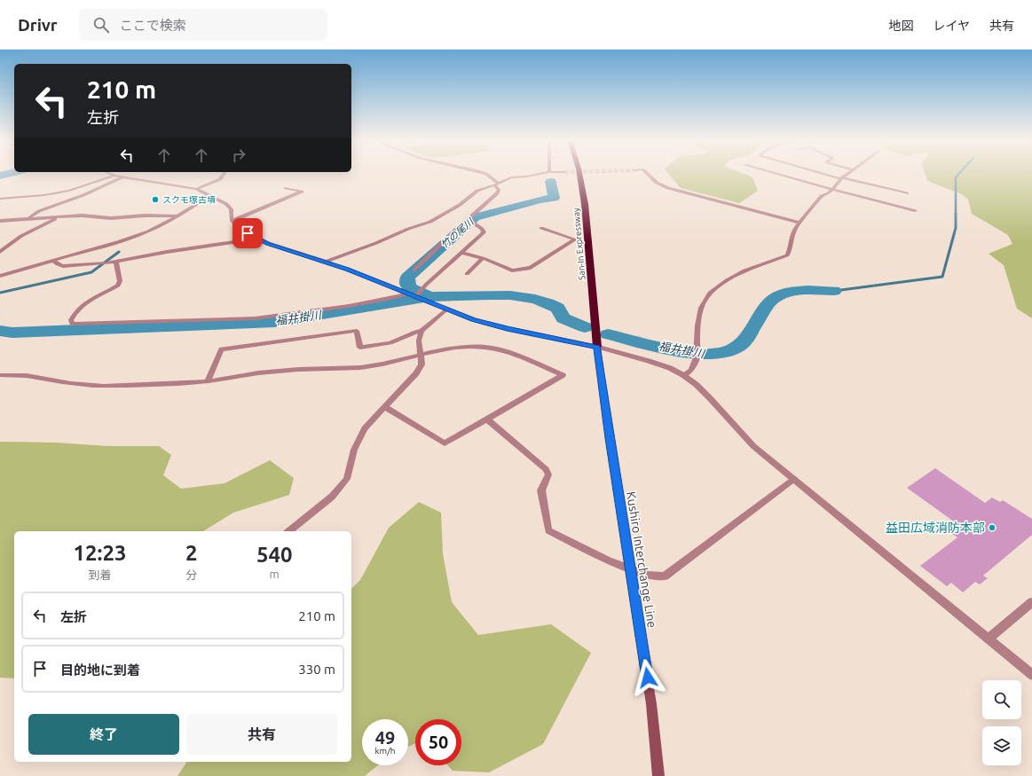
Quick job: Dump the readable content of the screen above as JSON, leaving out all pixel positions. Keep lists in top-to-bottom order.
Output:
{
  "streets": {
    "highway": ["San-In Expressway"],
    "main road": ["Kushiro Interchange Line"]
  },
  "crossings": [
    ["San-In Expressway", "Kushiro Interchange Line"]
  ],
  "water": ["竹の尾川", "福井掛川"],
  "places": ["スクモ塚古墳", "益田広域消防本部"],
  "page": {
    "header": "Drivr",
    "search": "ここで検索",
    "nav": ["地図", "レイヤ", "共有"],
    "turn": ["210 m", "左折"],
    "eta": [
      "12:23",
      "到着",
      "2",
      "分",
      "540",
      "m"
    ],
    "list": [
      {
        "name": "左折",
        "value": "210 m"
      },
      {
        "name": "目的地に到着",
        "value": "330 m"
      }
    ],
    "buttons": ["終了", "共有"],
    "speed": "49 km/h",
    "limit": "50"
  }
}
